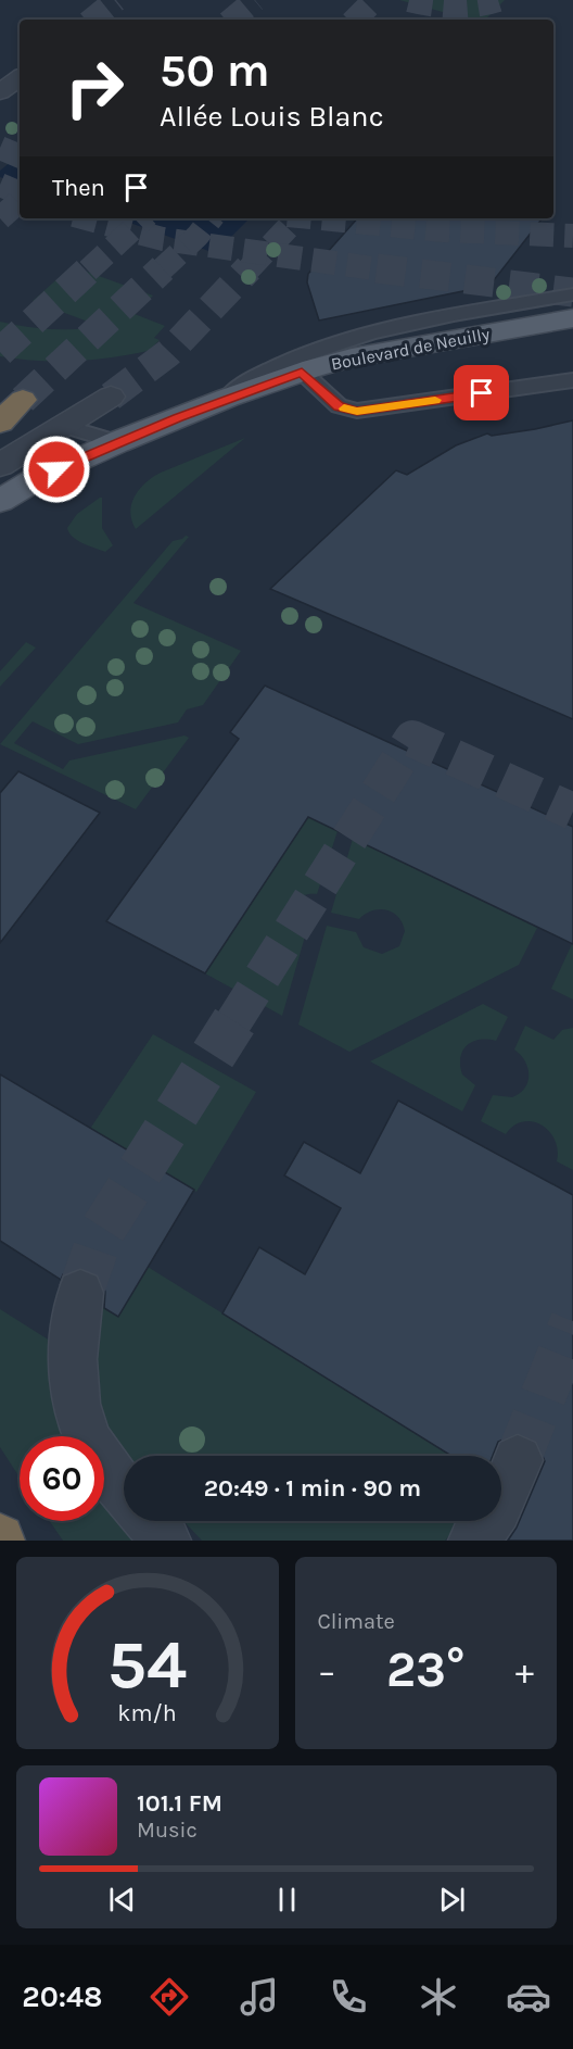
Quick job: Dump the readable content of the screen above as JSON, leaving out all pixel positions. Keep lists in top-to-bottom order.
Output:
{
  "streets": {
    "main road": ["Boulevard de Neuilly"]
  },
  "page": {
    "turn": ["50 m", "Allée Louis Blanc"],
    "then": "Then",
    "limit": "60",
    "trip": "20:49 · 1 min · 90 m",
    "tile": "Climate",
    "heat": ["−", "23°", "+"],
    "song": ["101.1 FM", "Music"],
    "tabs": "20:48",
    "gauge": ["54", "km/h"]
  }
}
